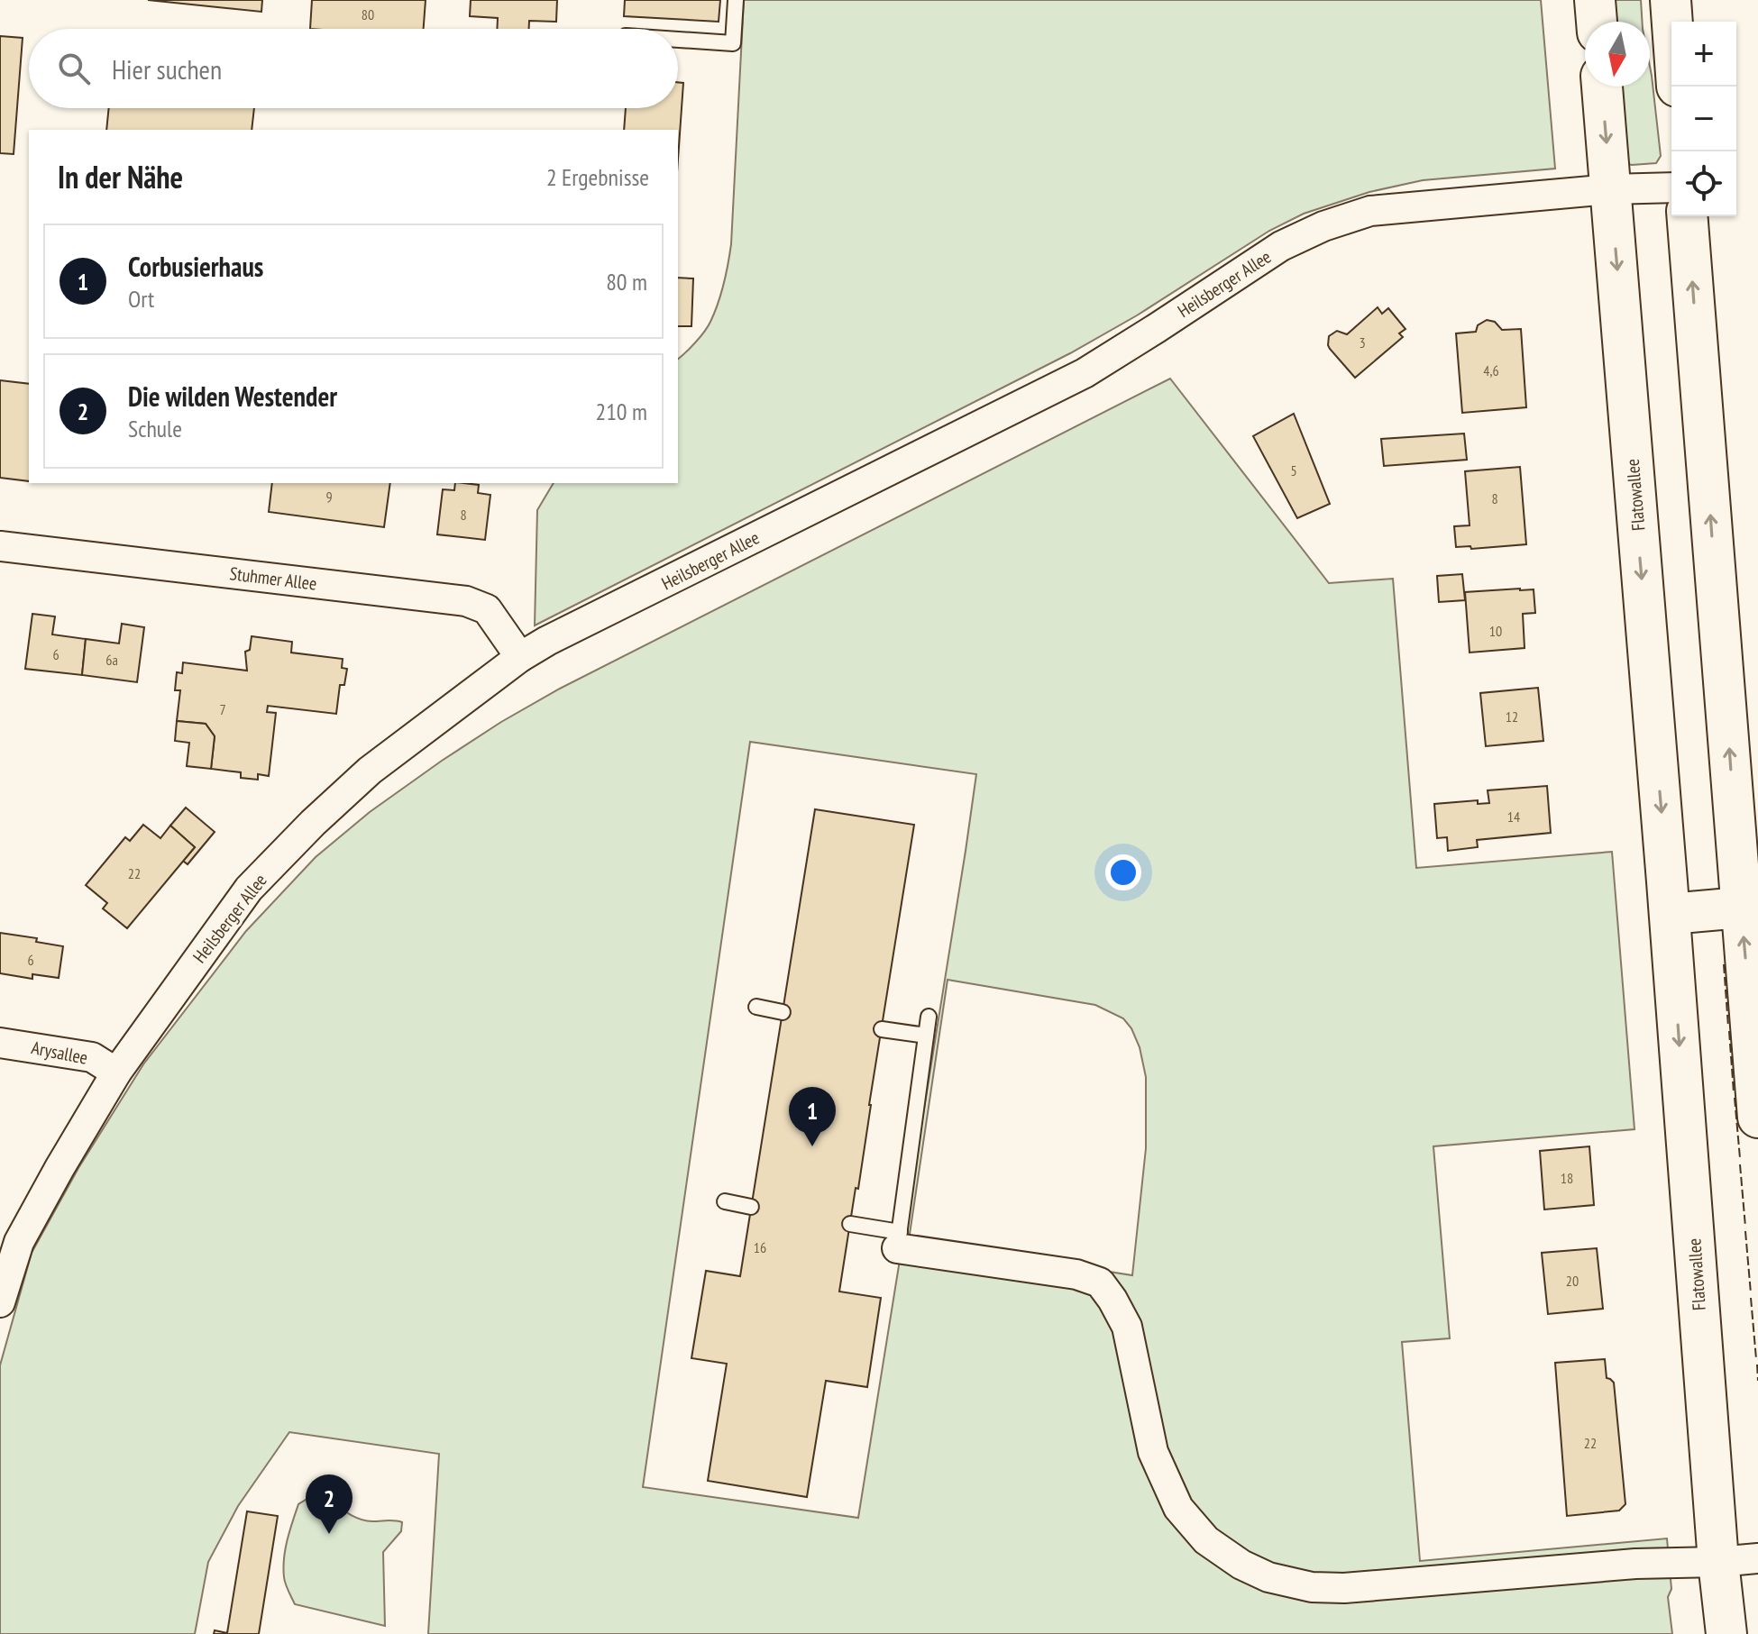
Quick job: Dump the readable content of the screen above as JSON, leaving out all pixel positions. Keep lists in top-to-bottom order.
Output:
{
  "streets": {
    "main road": ["Flatowallee"],
    "street": ["Heilsberger Allee", "Stuhmer Allee", "Arysallee"]
  },
  "crossings": [
    ["Heilsberger Allee", "Flatowallee"],
    ["Heilsberger Allee", "Stuhmer Allee"],
    ["Heilsberger Allee", "Arysallee"]
  ],
  "house_numbers": [
    "80",
    "3",
    "4,6",
    "5",
    "9",
    "8",
    "8",
    "10",
    "6",
    "6a",
    "7",
    "12",
    "14",
    "22",
    "6",
    "18",
    "16",
    "20",
    "22"
  ],
  "north": "bottom",
  "page": {
    "map_buttons": ["+", "−"],
    "search": "Hier suchen",
    "heading": ["In der Nähe", "2 Ergebnisse"],
    "list": [
      {
        "mark": "1",
        "name": "Corbusierhaus",
        "note": "Ort",
        "value": "80 m"
      },
      {
        "mark": "2",
        "name": "Die wilden Westender",
        "note": "Schule",
        "value": "210 m"
      }
    ],
    "pins": ["1", "2"]
  }
}
